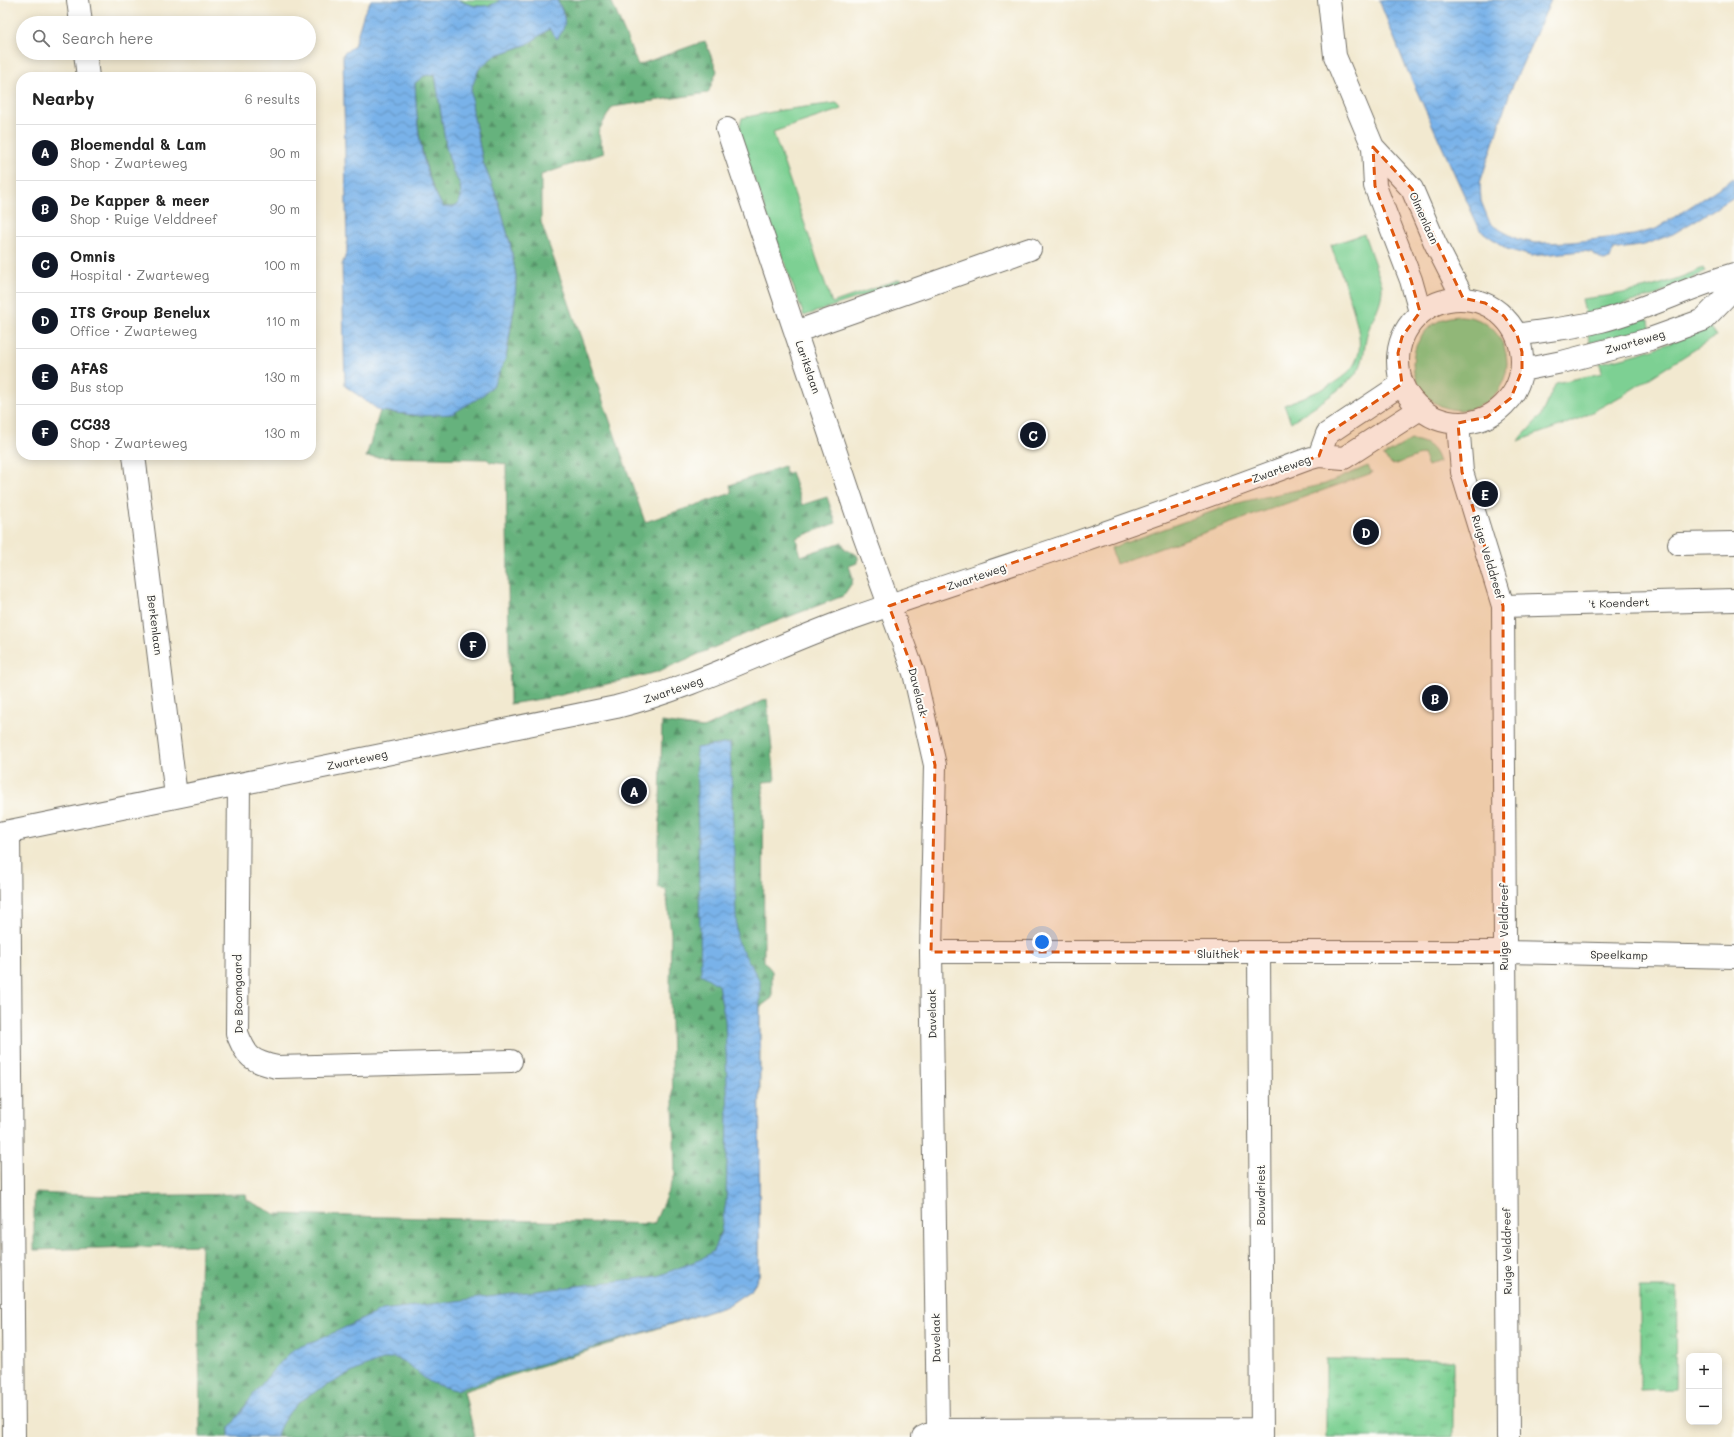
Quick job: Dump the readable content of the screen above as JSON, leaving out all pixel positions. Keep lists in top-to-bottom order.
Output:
{
  "streets": {
    "street": [
      "Olmenlaan",
      "Zwarteweg",
      "Larikslaan",
      "Ruige Velddreef",
      "'t Koendert",
      "Berkenlaan",
      "Davelaak",
      "Sluithek",
      "Speelkamp",
      "De Boomgaard",
      "Bouwdriest"
    ]
  },
  "crossings": [
    ["Olmenlaan", "Zwarteweg"],
    ["Olmenlaan", "Ruige Velddreef"],
    ["Zwarteweg", "Larikslaan"],
    ["Zwarteweg", "Ruige Velddreef"],
    ["Zwarteweg", "Berkenlaan"],
    ["Zwarteweg", "Davelaak"],
    ["Zwarteweg", "De Boomgaard"],
    ["Larikslaan", "Davelaak"],
    ["Ruige Velddreef", "'t Koendert"],
    ["Ruige Velddreef", "Sluithek"],
    ["Ruige Velddreef", "Speelkamp"],
    ["Davelaak", "Sluithek"],
    ["Sluithek", "Speelkamp"],
    ["Sluithek", "Bouwdriest"]
  ],
  "page": {
    "search": "Search here",
    "heading": ["Nearby", "6 results"],
    "list": [
      {
        "mark": "A",
        "name": "Bloemendal & Lam",
        "note": "Shop · Zwarteweg",
        "value": "90 m"
      },
      {
        "mark": "B",
        "name": "De Kapper & meer",
        "note": "Shop · Ruige Velddreef",
        "value": "90 m"
      },
      {
        "mark": "C",
        "name": "Omnis",
        "note": "Hospital · Zwarteweg",
        "value": "100 m"
      },
      {
        "mark": "D",
        "name": "ITS Group Benelux",
        "note": "Office · Zwarteweg",
        "value": "110 m"
      },
      {
        "mark": "E",
        "name": "AFAS",
        "note": "Bus stop",
        "value": "130 m"
      },
      {
        "mark": "F",
        "name": "CC33",
        "note": "Shop · Zwarteweg",
        "value": "130 m"
      }
    ],
    "pins": [
      "C",
      "E",
      "D",
      "F",
      "B",
      "A"
    ],
    "map_buttons": ["+", "−"]
  }
}
